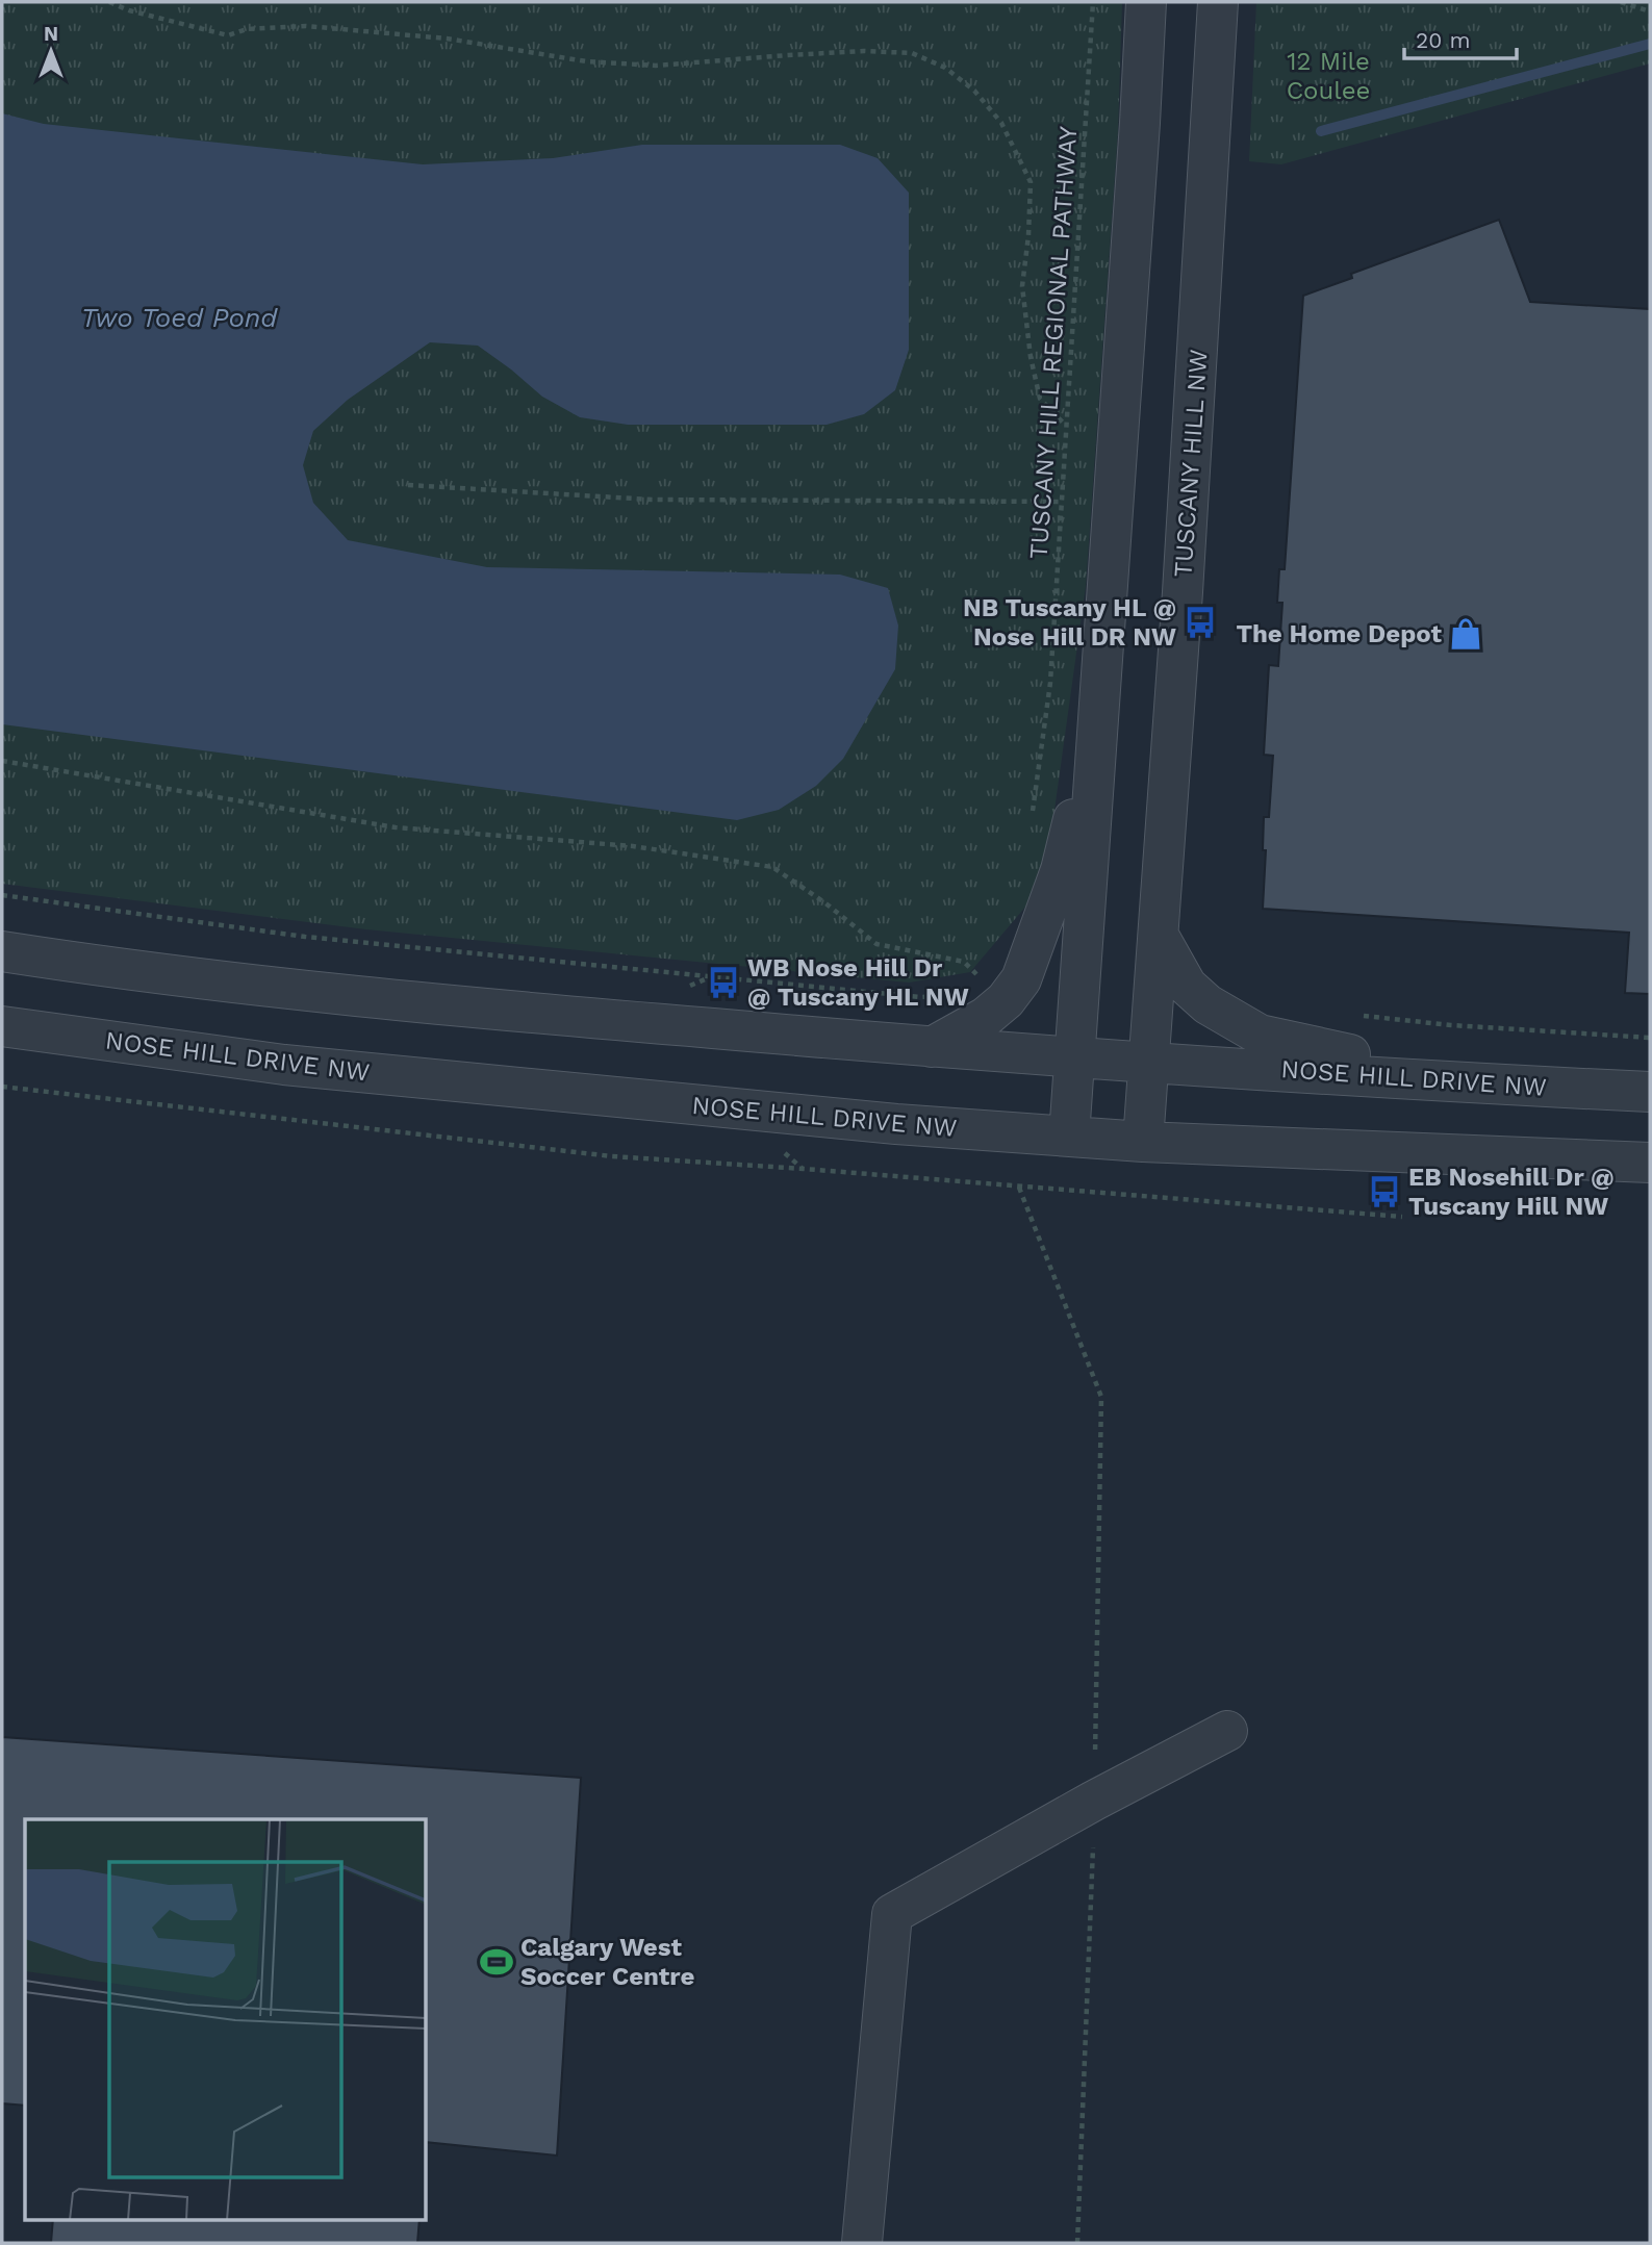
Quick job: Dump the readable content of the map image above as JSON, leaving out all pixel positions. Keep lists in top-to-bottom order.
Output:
{
  "streets": {
    "street": ["TUSCANY HILL NW", "NOSE HILL DRIVE NW"],
    "path": ["TUSCANY HILL REGIONAL PATHWAY"]
  },
  "crossings": [
    ["TUSCANY HILL NW", "NOSE HILL DRIVE NW"]
  ],
  "water": ["Two Toed Pond"],
  "parks": ["12 Mile Coulee"],
  "places": {
    "bus stop": ["NB Tuscany HL @ Nose Hill DR NW", "WB Nose Hill Dr @ Tuscany HL NW", "EB Nosehill Dr @ Tuscany Hill NW"],
    "shop": ["The Home Depot"],
    "sports": ["Calgary West Soccer Centre"]
  },
  "scale_bar": "20 m",
  "north": "top"
}
